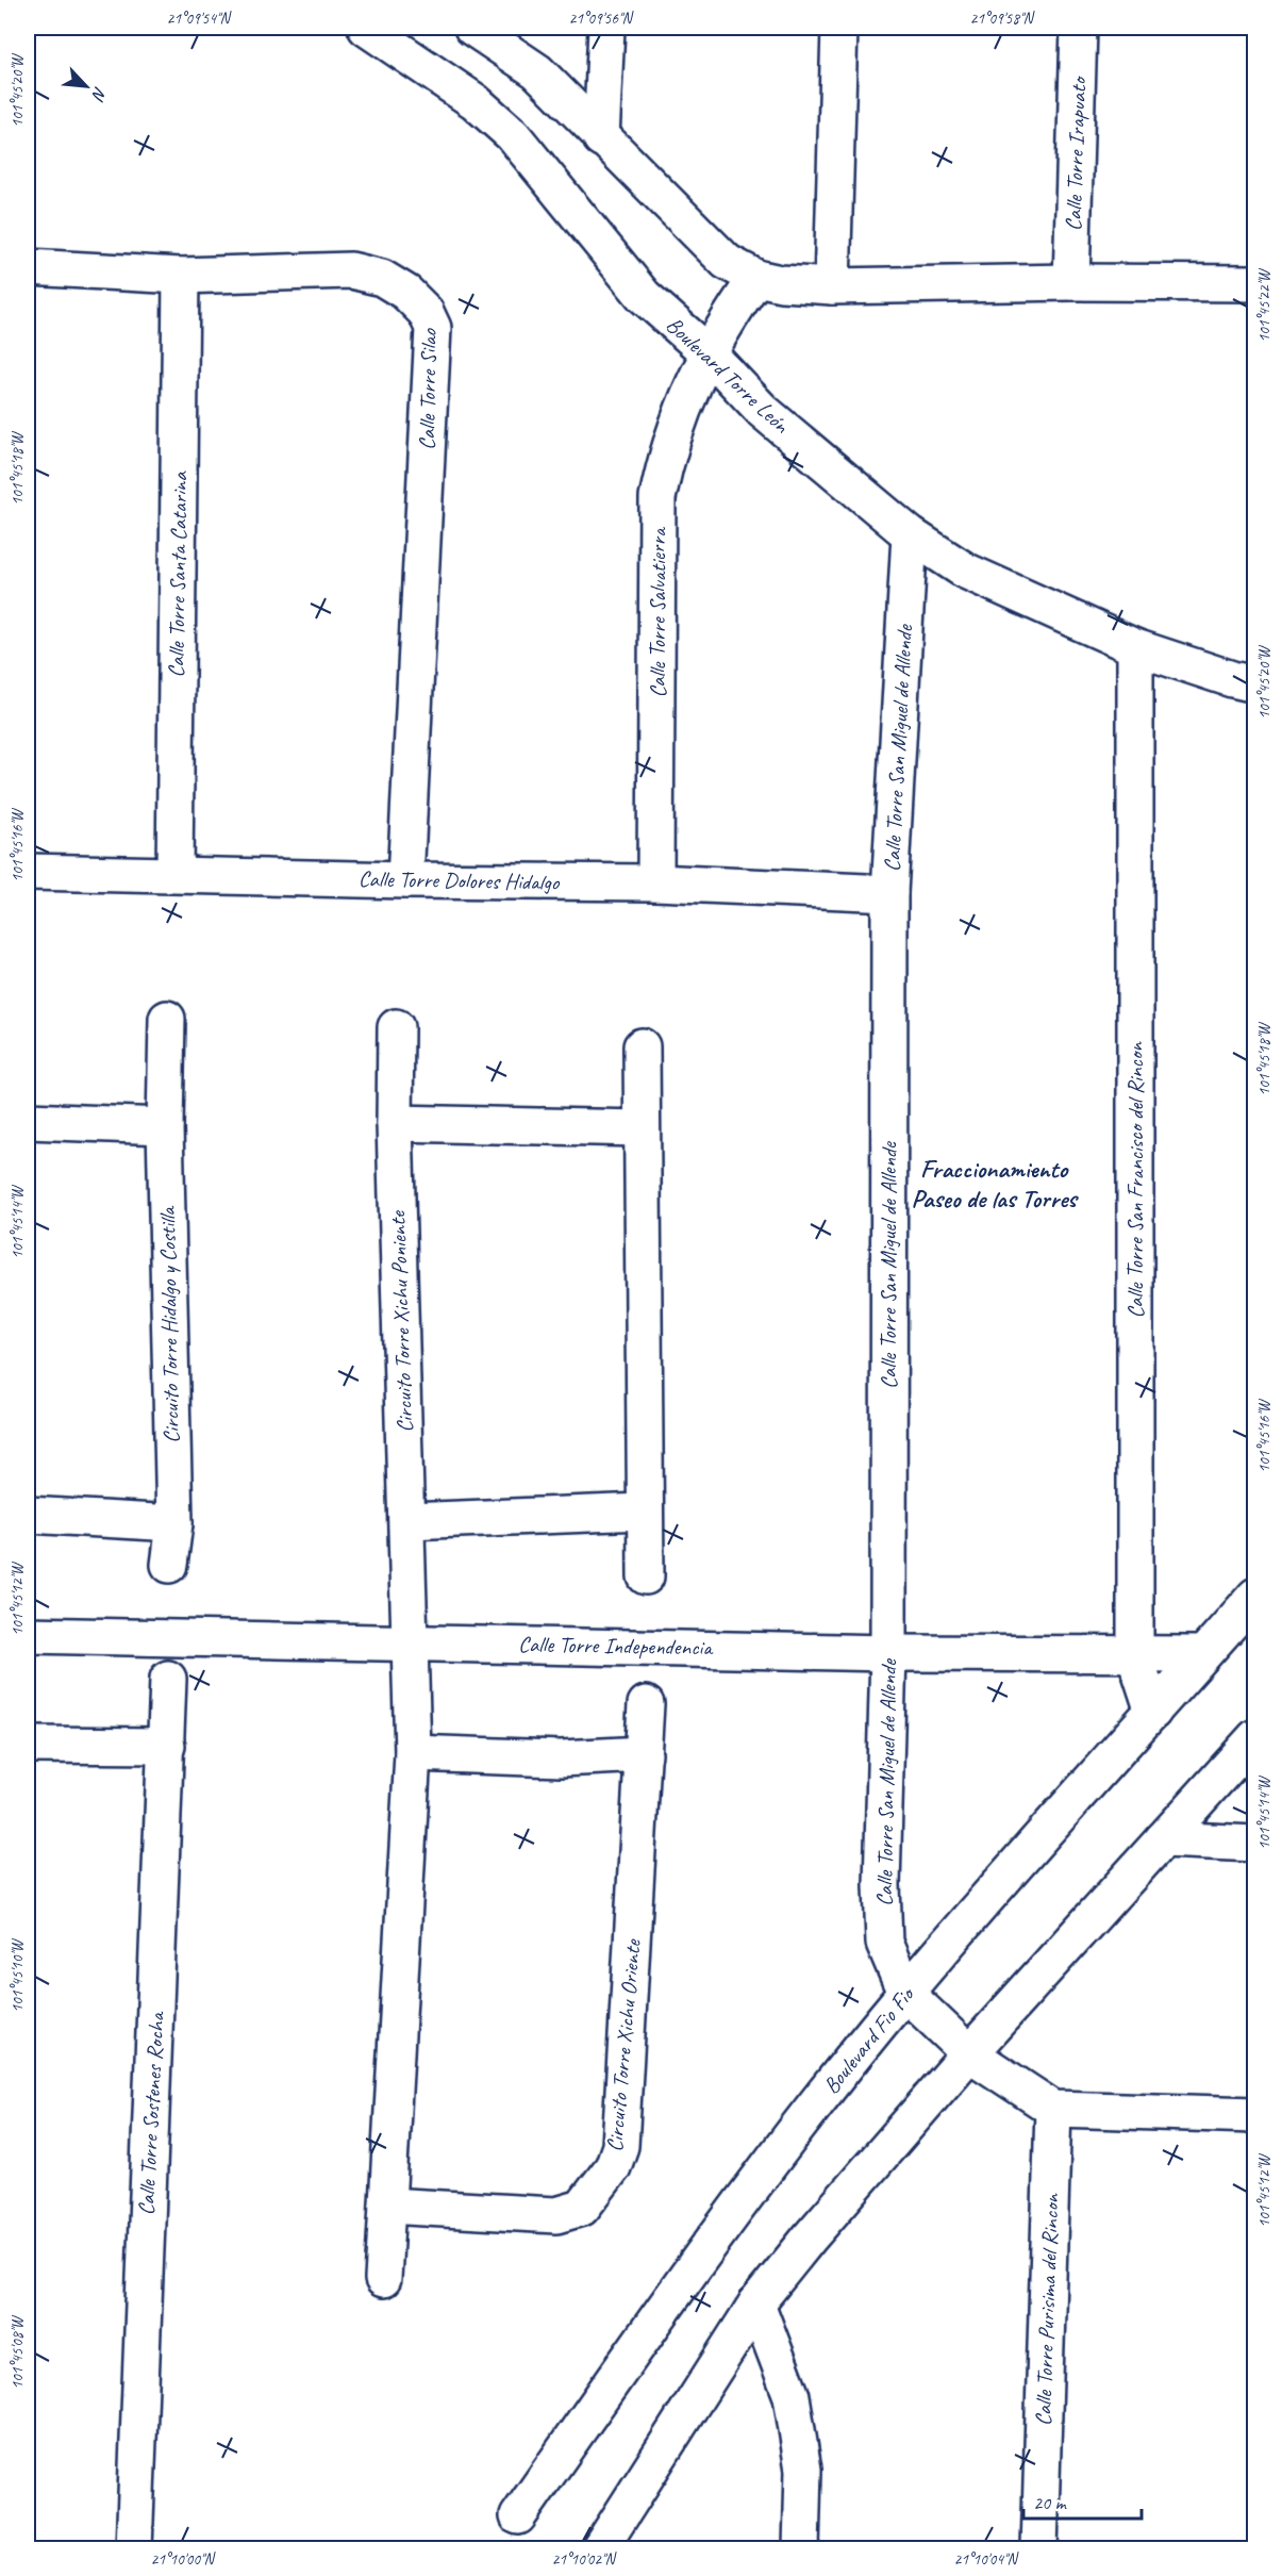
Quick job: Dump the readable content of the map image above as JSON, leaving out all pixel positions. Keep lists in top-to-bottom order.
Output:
{
  "streets": {
    "street": [
      "Calle Torre Irapuato",
      "Boulevard Torre León",
      "Calle Torre Silao",
      "Calle Torre Santa Catarina",
      "Calle Torre Salvatierra",
      "Calle Torre San Miguel de Allende",
      "Calle Torre Dolores Hidalgo",
      "Calle Torre San Francisco del Rincon",
      "Circuito Torre Xichu Poniente",
      "Circuito Torre Hidalgo y Costilla",
      "Calle Torre Independencia",
      "Boulevard Fio Fio",
      "Circuito Torre Xichu Oriente",
      "Calle Torre Sostenes Rocha",
      "Calle Torre Purisima del Rincon"
    ]
  },
  "crossings": [
    ["Boulevard Torre León", "Calle Torre Salvatierra"],
    ["Boulevard Torre León", "Calle Torre San Miguel de Allende"],
    ["Boulevard Torre León", "Calle Torre San Francisco del Rincon"],
    ["Calle Torre Silao", "Calle Torre Santa Catarina"],
    ["Calle Torre Silao", "Calle Torre Dolores Hidalgo"],
    ["Calle Torre Santa Catarina", "Calle Torre Dolores Hidalgo"],
    ["Calle Torre Salvatierra", "Calle Torre Dolores Hidalgo"],
    ["Calle Torre San Miguel de Allende", "Calle Torre Dolores Hidalgo"],
    ["Calle Torre San Miguel de Allende", "Calle Torre Independencia"],
    ["Calle Torre San Miguel de Allende", "Boulevard Fio Fio"],
    ["Calle Torre San Francisco del Rincon", "Calle Torre Independencia"],
    ["Calle Torre San Francisco del Rincon", "Boulevard Fio Fio"],
    ["Circuito Torre Xichu Poniente", "Calle Torre Independencia"],
    ["Calle Torre Independencia", "Boulevard Fio Fio"]
  ],
  "districts": ["Fraccionamiento Paseo de las Torres"],
  "scale_bar": "20 m",
  "north": "bottom right",
  "coordinates": [
    "21°09'54\"N",
    "21°09'56\"N",
    "21°09'58\"N",
    "101°45'20\"W",
    "101°45'22\"W",
    "101°45'18\"W",
    "101°45'16\"W",
    "101°45'14\"W",
    "101°45'12\"W",
    "101°45'10\"W",
    "101°45'08\"W",
    "21°10'00\"N",
    "21°10'02\"N",
    "21°10'04\"N"
  ]
}
